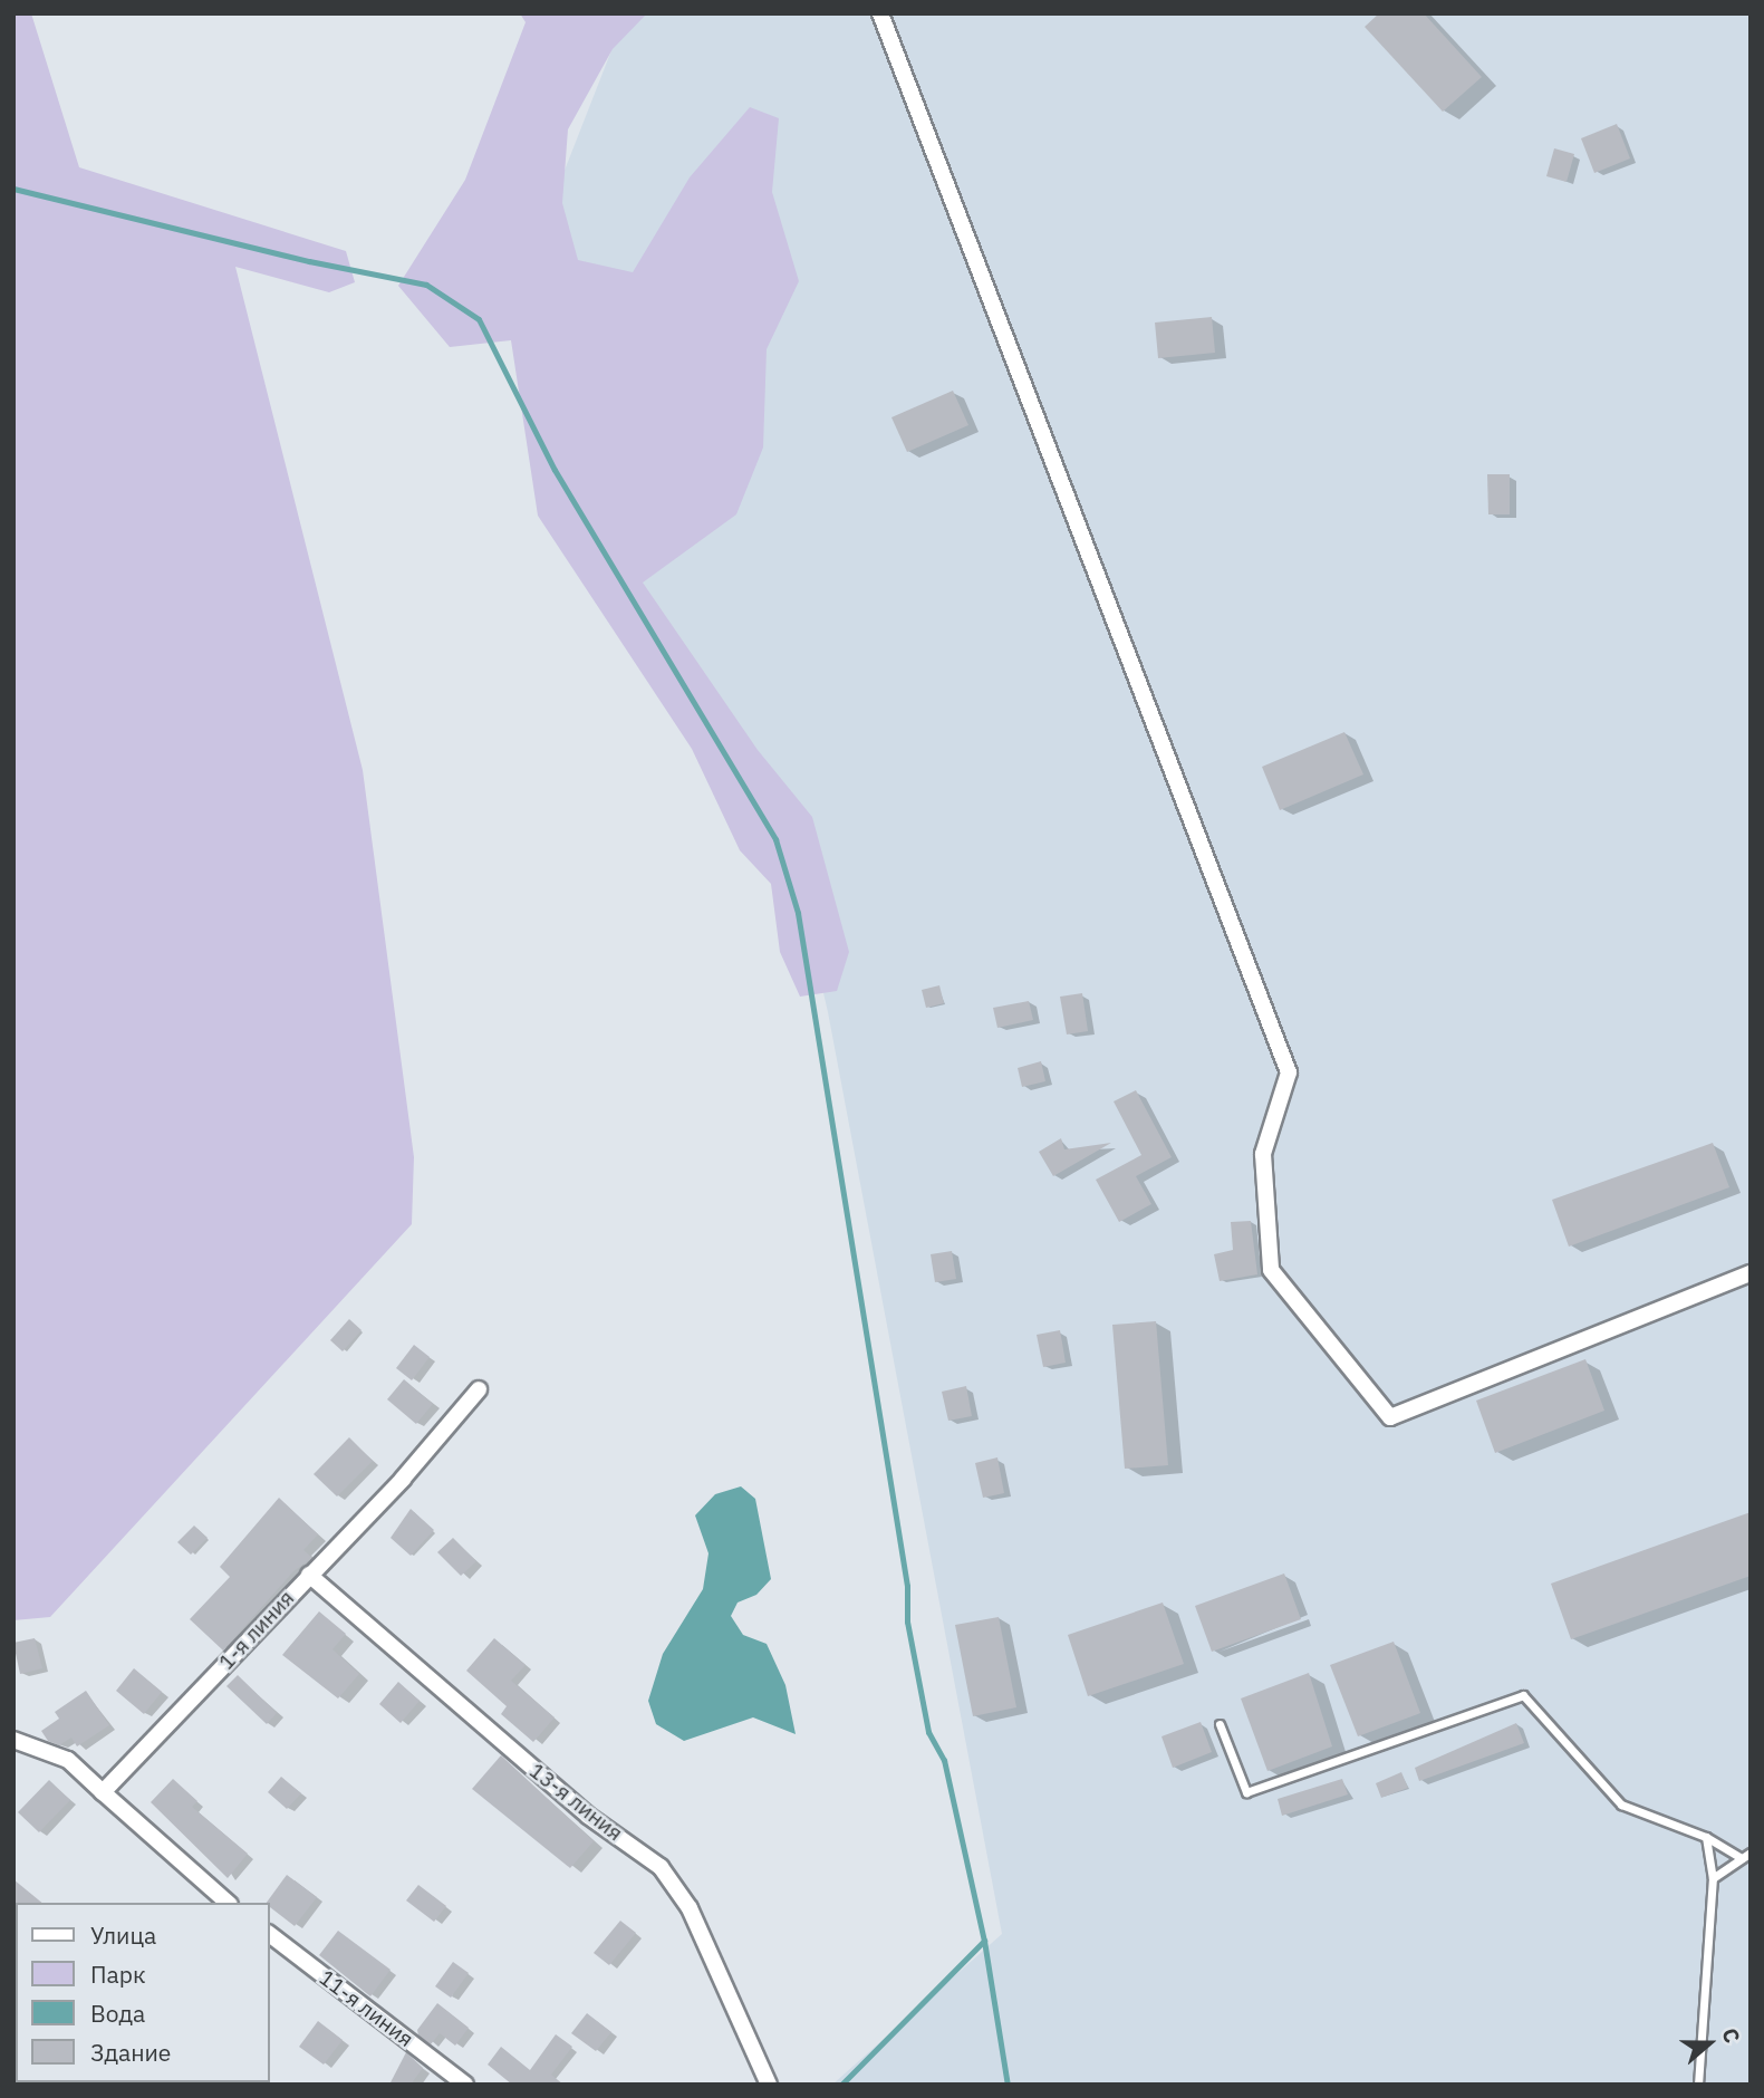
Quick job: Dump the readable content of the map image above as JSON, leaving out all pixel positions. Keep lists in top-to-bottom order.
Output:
{
  "streets": {
    "street": ["1-я линия", "13-я линия", "11-я линия"]
  },
  "crossings": [
    ["1-я линия", "13-я линия"]
  ],
  "legend": [
    "Улица",
    "Парк",
    "Вода",
    "Здание"
  ],
  "north": "right"
}
